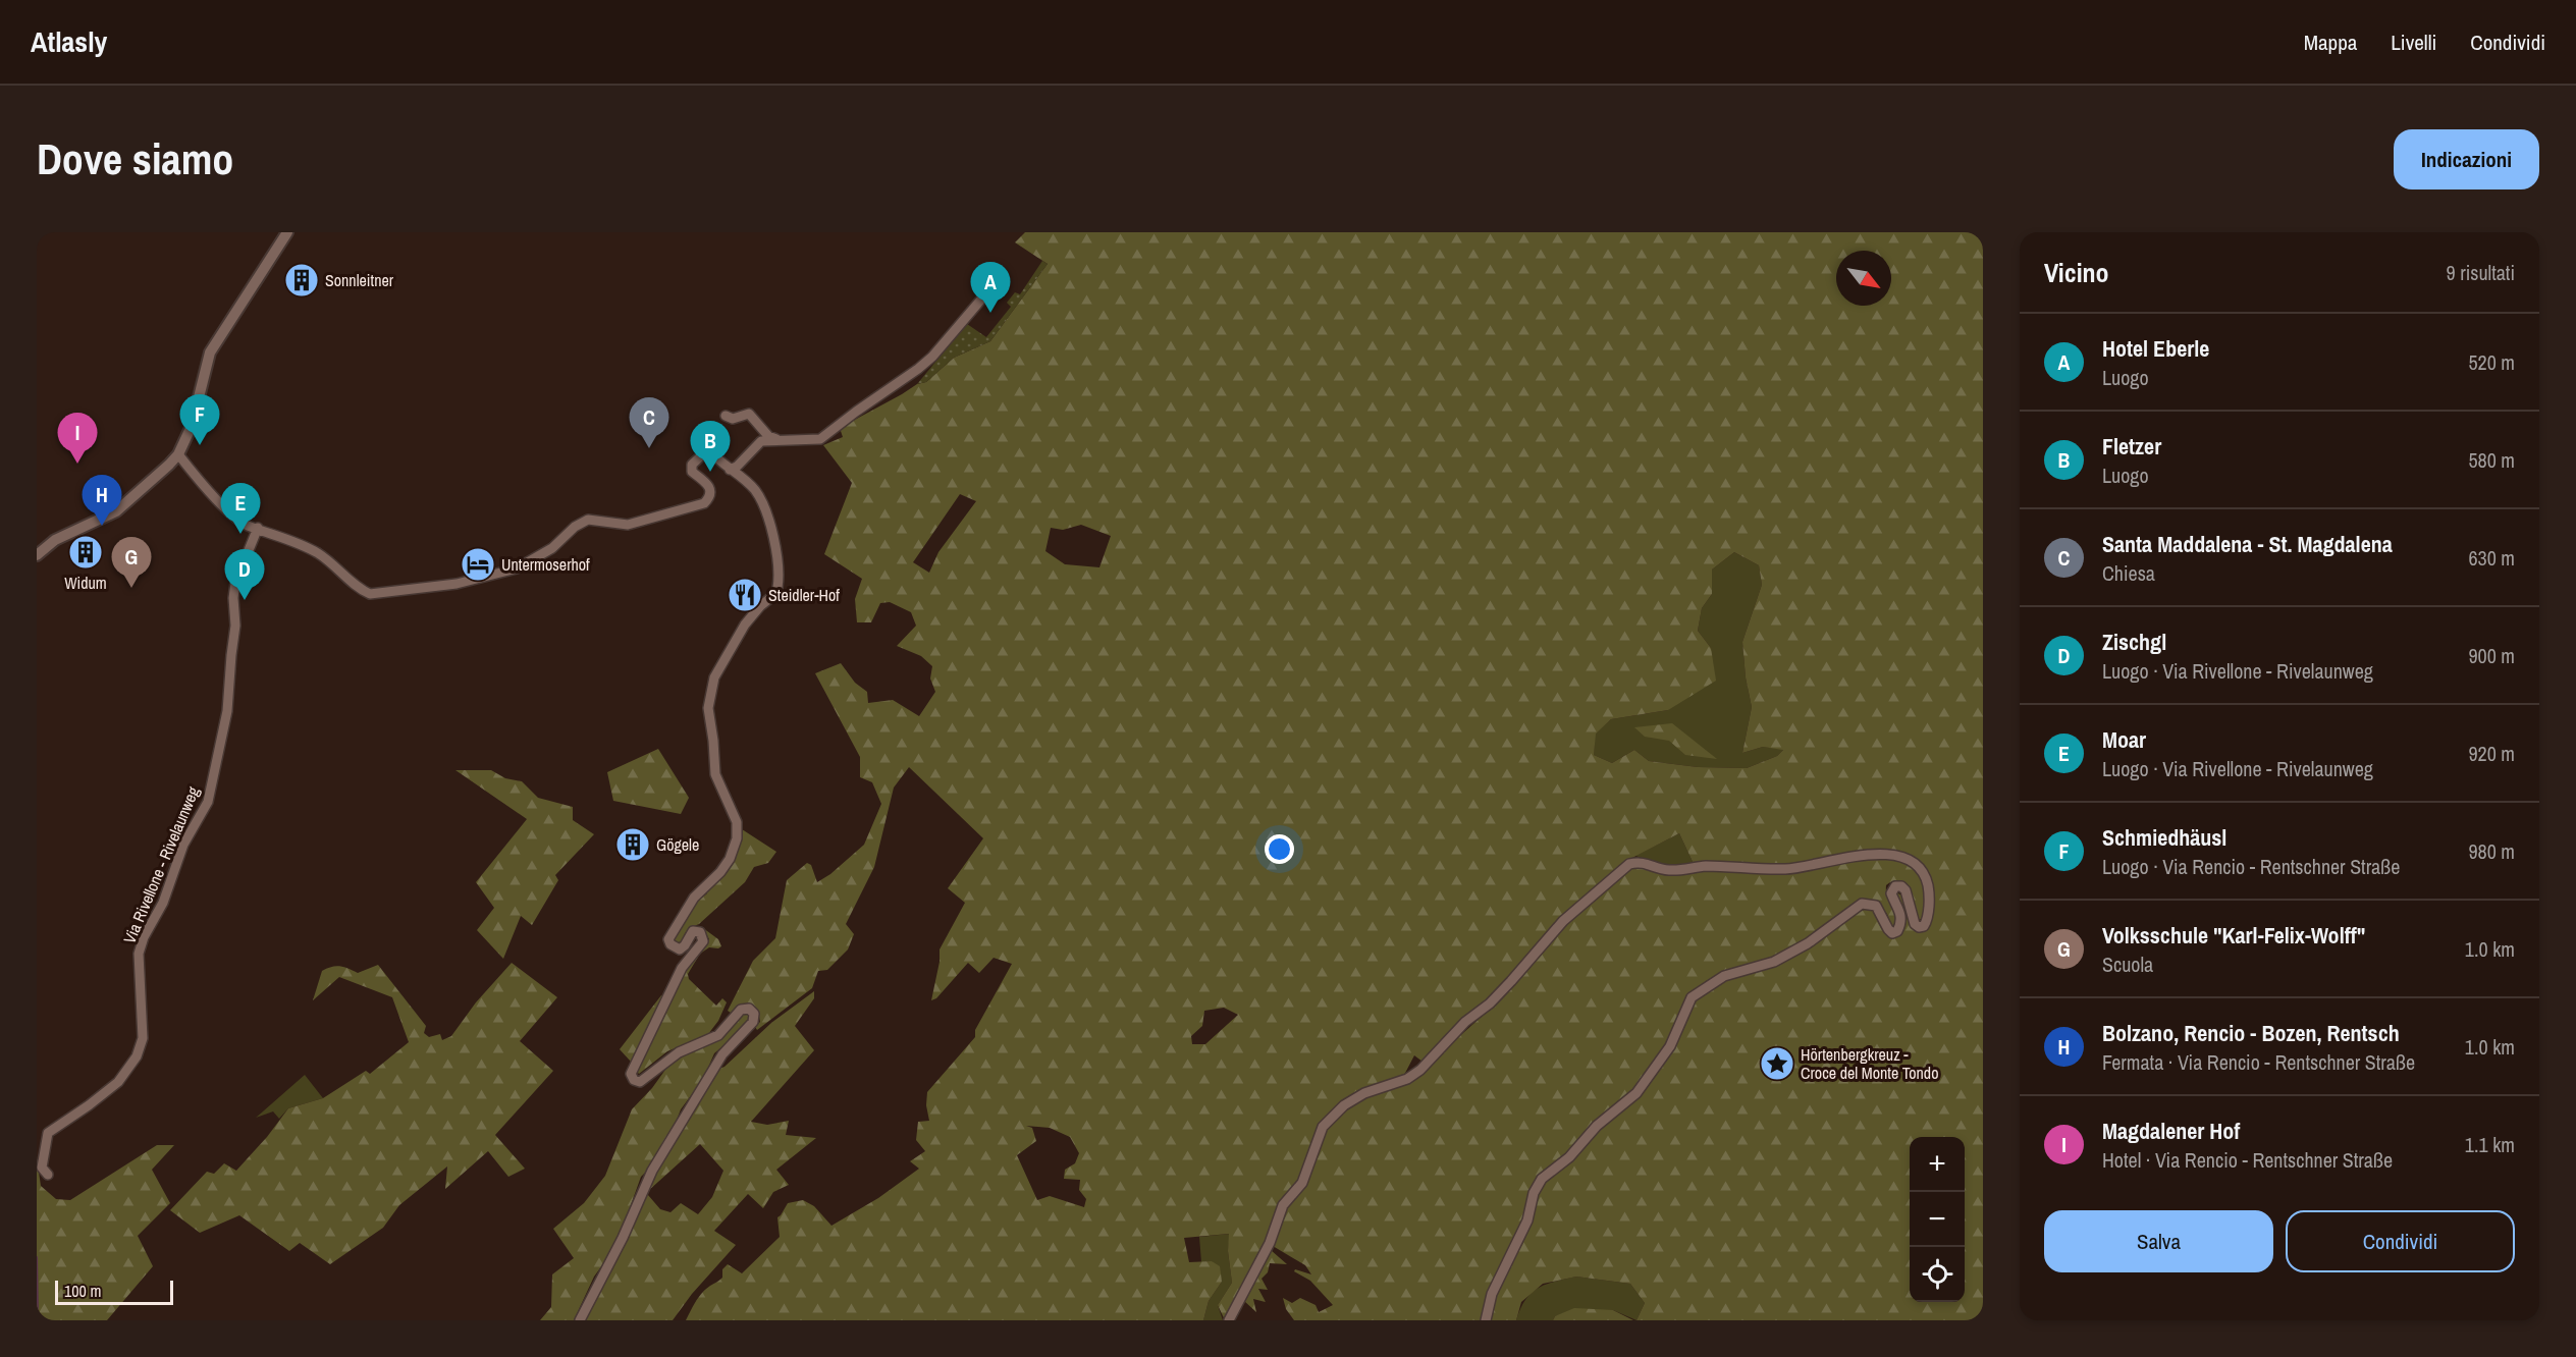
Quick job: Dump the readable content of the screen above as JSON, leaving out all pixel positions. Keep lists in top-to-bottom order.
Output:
{
  "streets": {
    "street": ["Via Rivellone - Rivelaunweg"]
  },
  "places": {
    "building": ["Sonnleitner", "Widum", "Gögele"],
    "hotel": ["Untermoserhof"],
    "restaurant": ["Steidler-Hof"],
    "place": ["Hörtenbergkreuz - Croce del Monte Tondo"]
  },
  "scale_bar": "100 m",
  "north": "bottom right",
  "page": {
    "header": "Atlasly",
    "nav": ["Mappa", "Livelli", "Condividi"],
    "buttons": [
      "Indicazioni",
      ["Salva", "Condividi"]
    ],
    "title": "Dove siamo",
    "heading": ["Vicino", "9 risultati"],
    "pins": [
      "A",
      "F",
      "C",
      "I",
      "B",
      "H",
      "E",
      "G",
      "D"
    ],
    "list": [
      {
        "mark": "A",
        "name": "Hotel Eberle",
        "note": "Luogo",
        "value": "520 m"
      },
      {
        "mark": "B",
        "name": "Fletzer",
        "note": "Luogo",
        "value": "580 m"
      },
      {
        "mark": "C",
        "name": "Santa Maddalena - St. Magdalena",
        "note": "Chiesa",
        "value": "630 m"
      },
      {
        "mark": "D",
        "name": "Zischgl",
        "note": "Luogo · Via Rivellone - Rivelaunweg",
        "value": "900 m"
      },
      {
        "mark": "E",
        "name": "Moar",
        "note": "Luogo · Via Rivellone - Rivelaunweg",
        "value": "920 m"
      },
      {
        "mark": "F",
        "name": "Schmiedhäusl",
        "note": "Luogo · Via Rencio - Rentschner Straße",
        "value": "980 m"
      },
      {
        "mark": "G",
        "name": "Volksschule \"Karl-Felix-Wolff\"",
        "note": "Scuola",
        "value": "1.0 km"
      },
      {
        "mark": "H",
        "name": "Bolzano, Rencio - Bozen, Rentsch",
        "note": "Fermata · Via Rencio - Rentschner Straße",
        "value": "1.0 km"
      },
      {
        "mark": "I",
        "name": "Magdalener Hof",
        "note": "Hotel · Via Rencio - Rentschner Straße",
        "value": "1.1 km"
      }
    ],
    "map_buttons": ["+", "−"],
    "scale": "100 m"
  }
}
